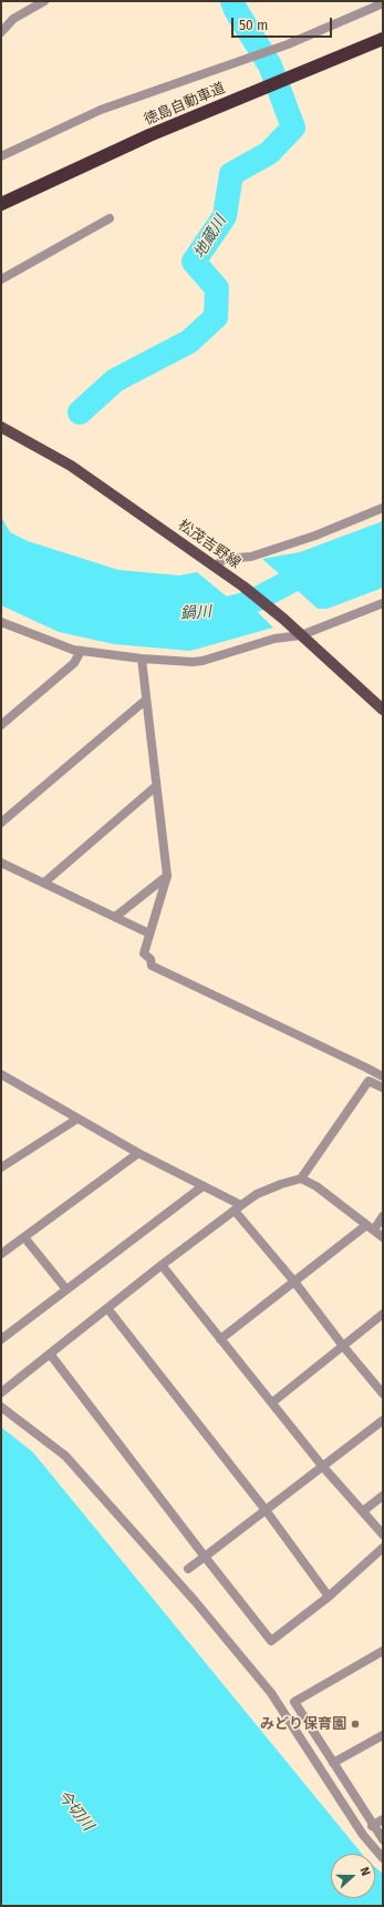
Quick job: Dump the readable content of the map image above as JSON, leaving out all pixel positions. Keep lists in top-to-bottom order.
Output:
{
  "streets": {
    "highway": ["徳島自動車道"],
    "main road": ["松茂吉野線"]
  },
  "water": ["地蔵川", "鍋川", "今切川"],
  "places": ["みどり保育園"],
  "scale_bar": "50 m",
  "north": "right"
}
